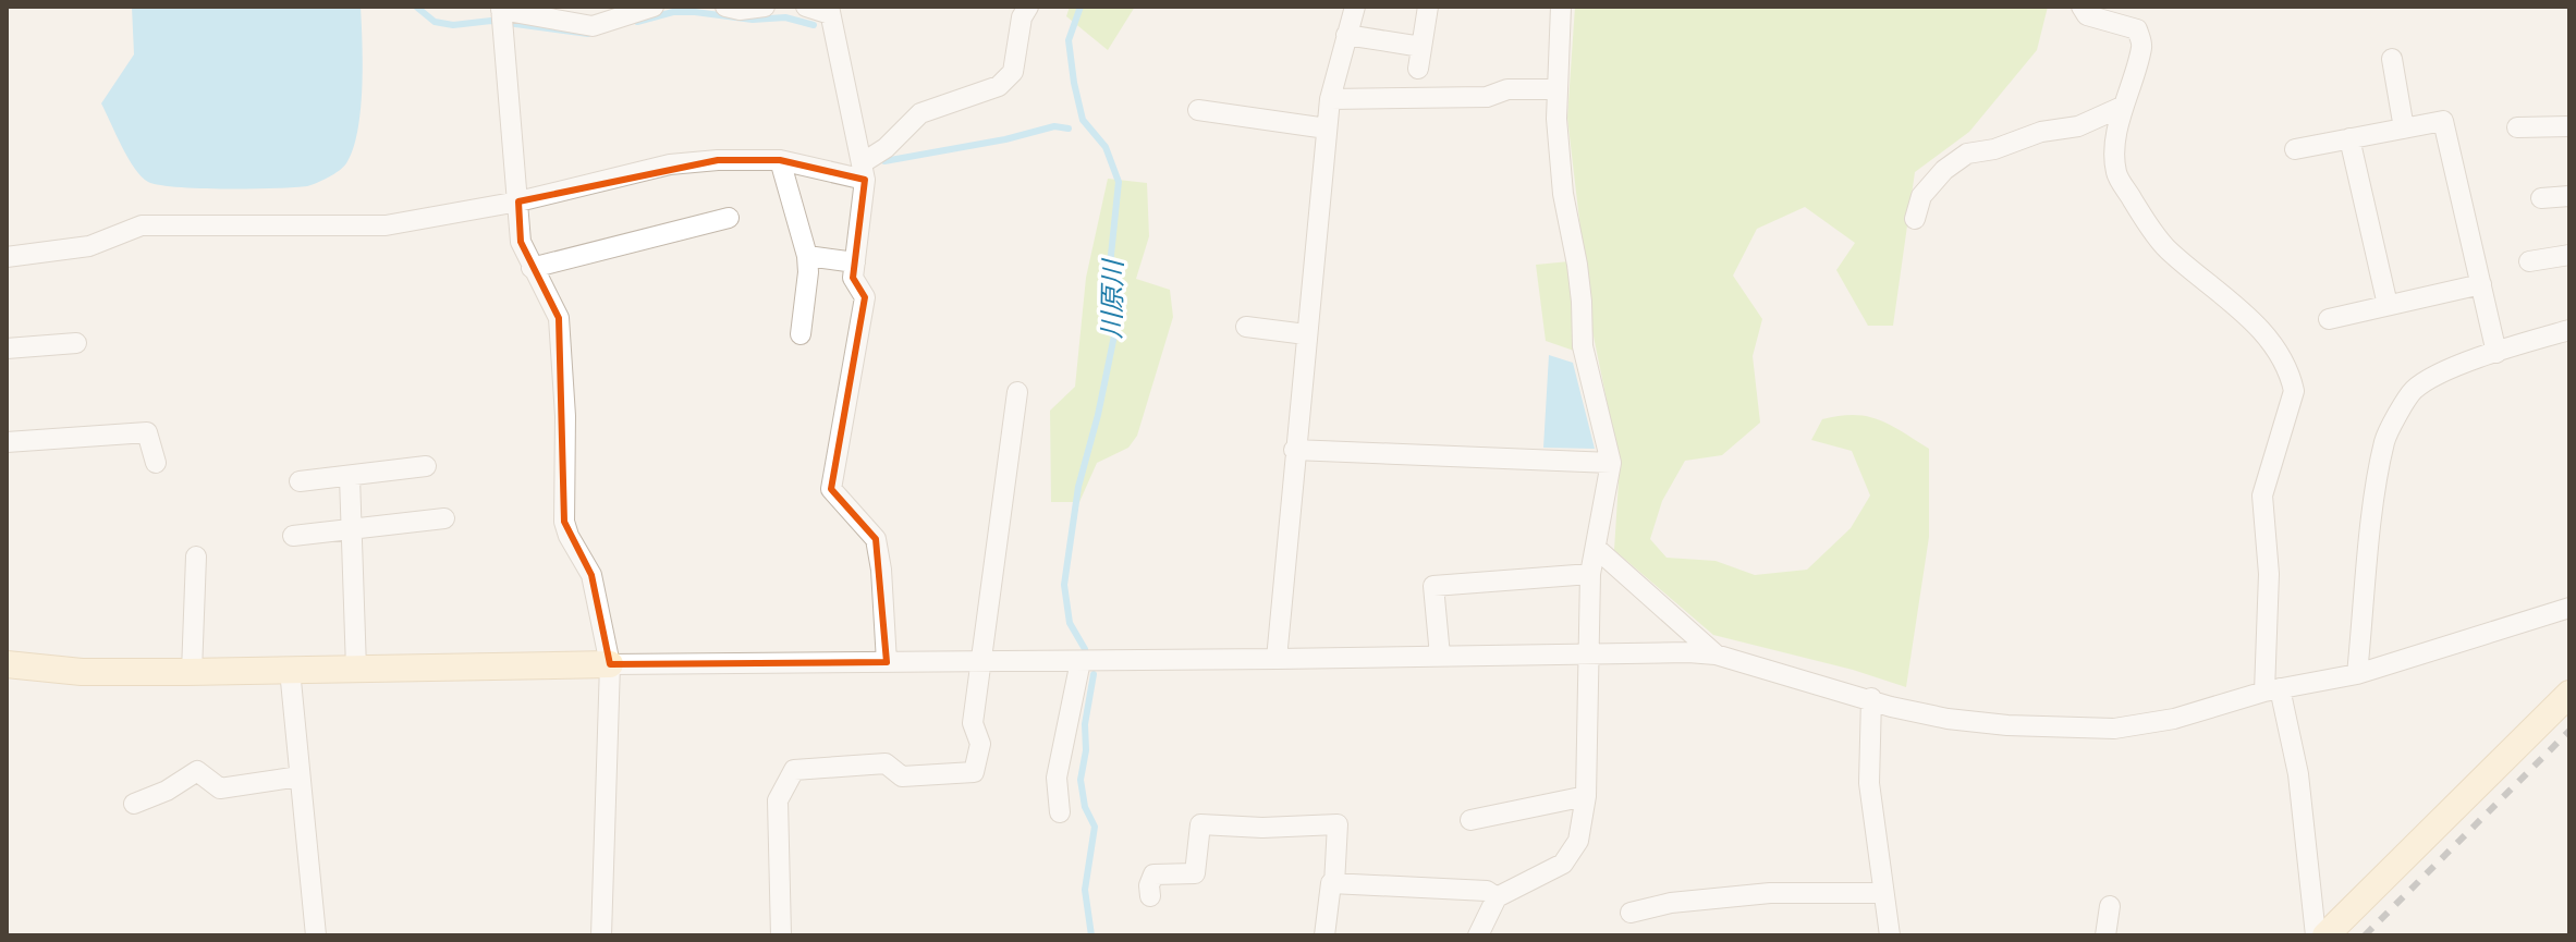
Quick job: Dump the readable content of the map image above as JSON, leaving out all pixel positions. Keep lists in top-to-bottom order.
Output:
{
  "water": ["川原川"]
}
